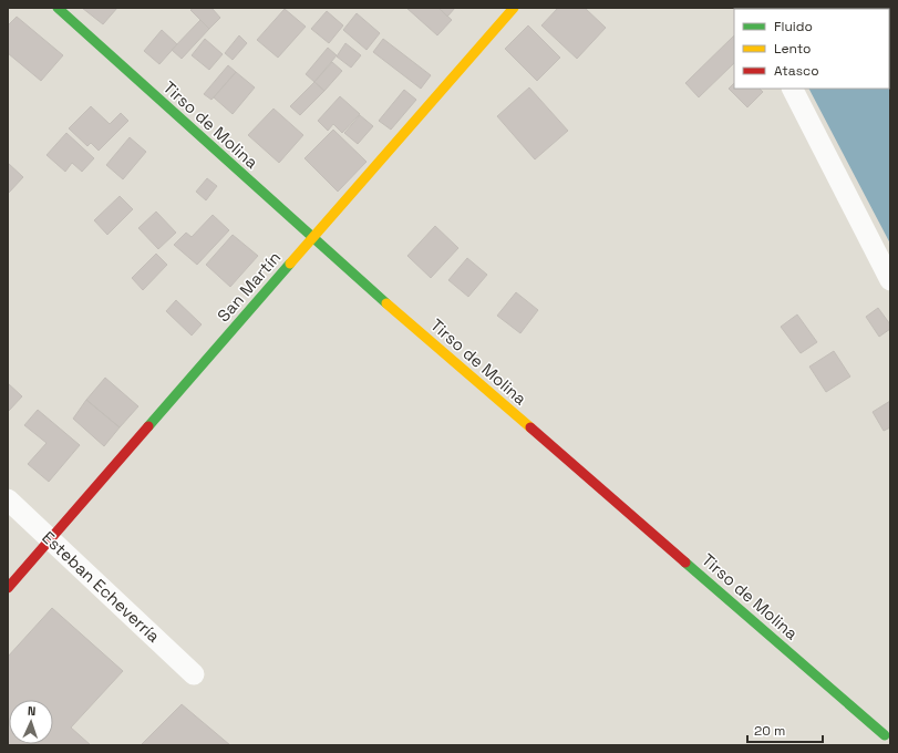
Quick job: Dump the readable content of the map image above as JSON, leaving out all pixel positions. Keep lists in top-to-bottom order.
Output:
{
  "streets": {
    "street": ["Tirso de Molina", "San Martín", "Esteban Echeverría"]
  },
  "crossings": [
    ["Tirso de Molina", "San Martín"],
    ["San Martín", "Esteban Echeverría"]
  ],
  "legend": ["Fluido", "Lento", "Atasco"],
  "scale_bar": "20 m",
  "north": "top"
}
